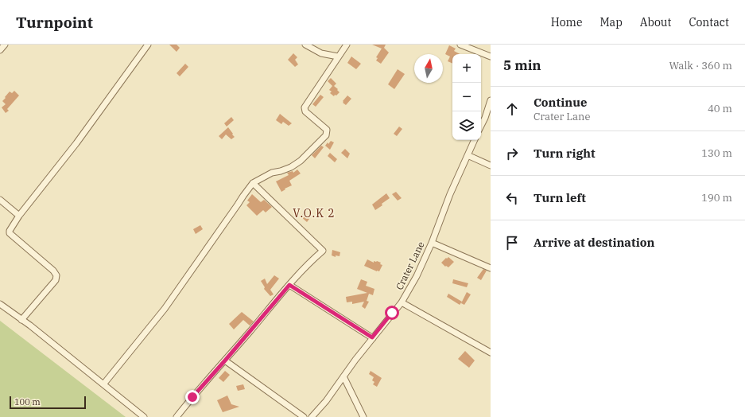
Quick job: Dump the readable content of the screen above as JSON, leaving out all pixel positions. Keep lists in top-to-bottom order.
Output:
{
  "streets": {
    "street": ["Crater Lane"]
  },
  "districts": ["V.O.K 2"],
  "scale_bar": "100 m",
  "north": "top",
  "page": {
    "header": "Turnpoint",
    "nav": [
      "Home",
      "Map",
      "About",
      "Contact"
    ],
    "heading": ["5 min", "Walk · 360 m"],
    "map_buttons": ["+", "−"],
    "list": [
      ["Continue", "Crater Lane", "40 m"],
      ["Turn right", "130 m"],
      ["Turn left", "190 m"],
      "Arrive at destination"
    ],
    "scale": "100 m"
  }
}
